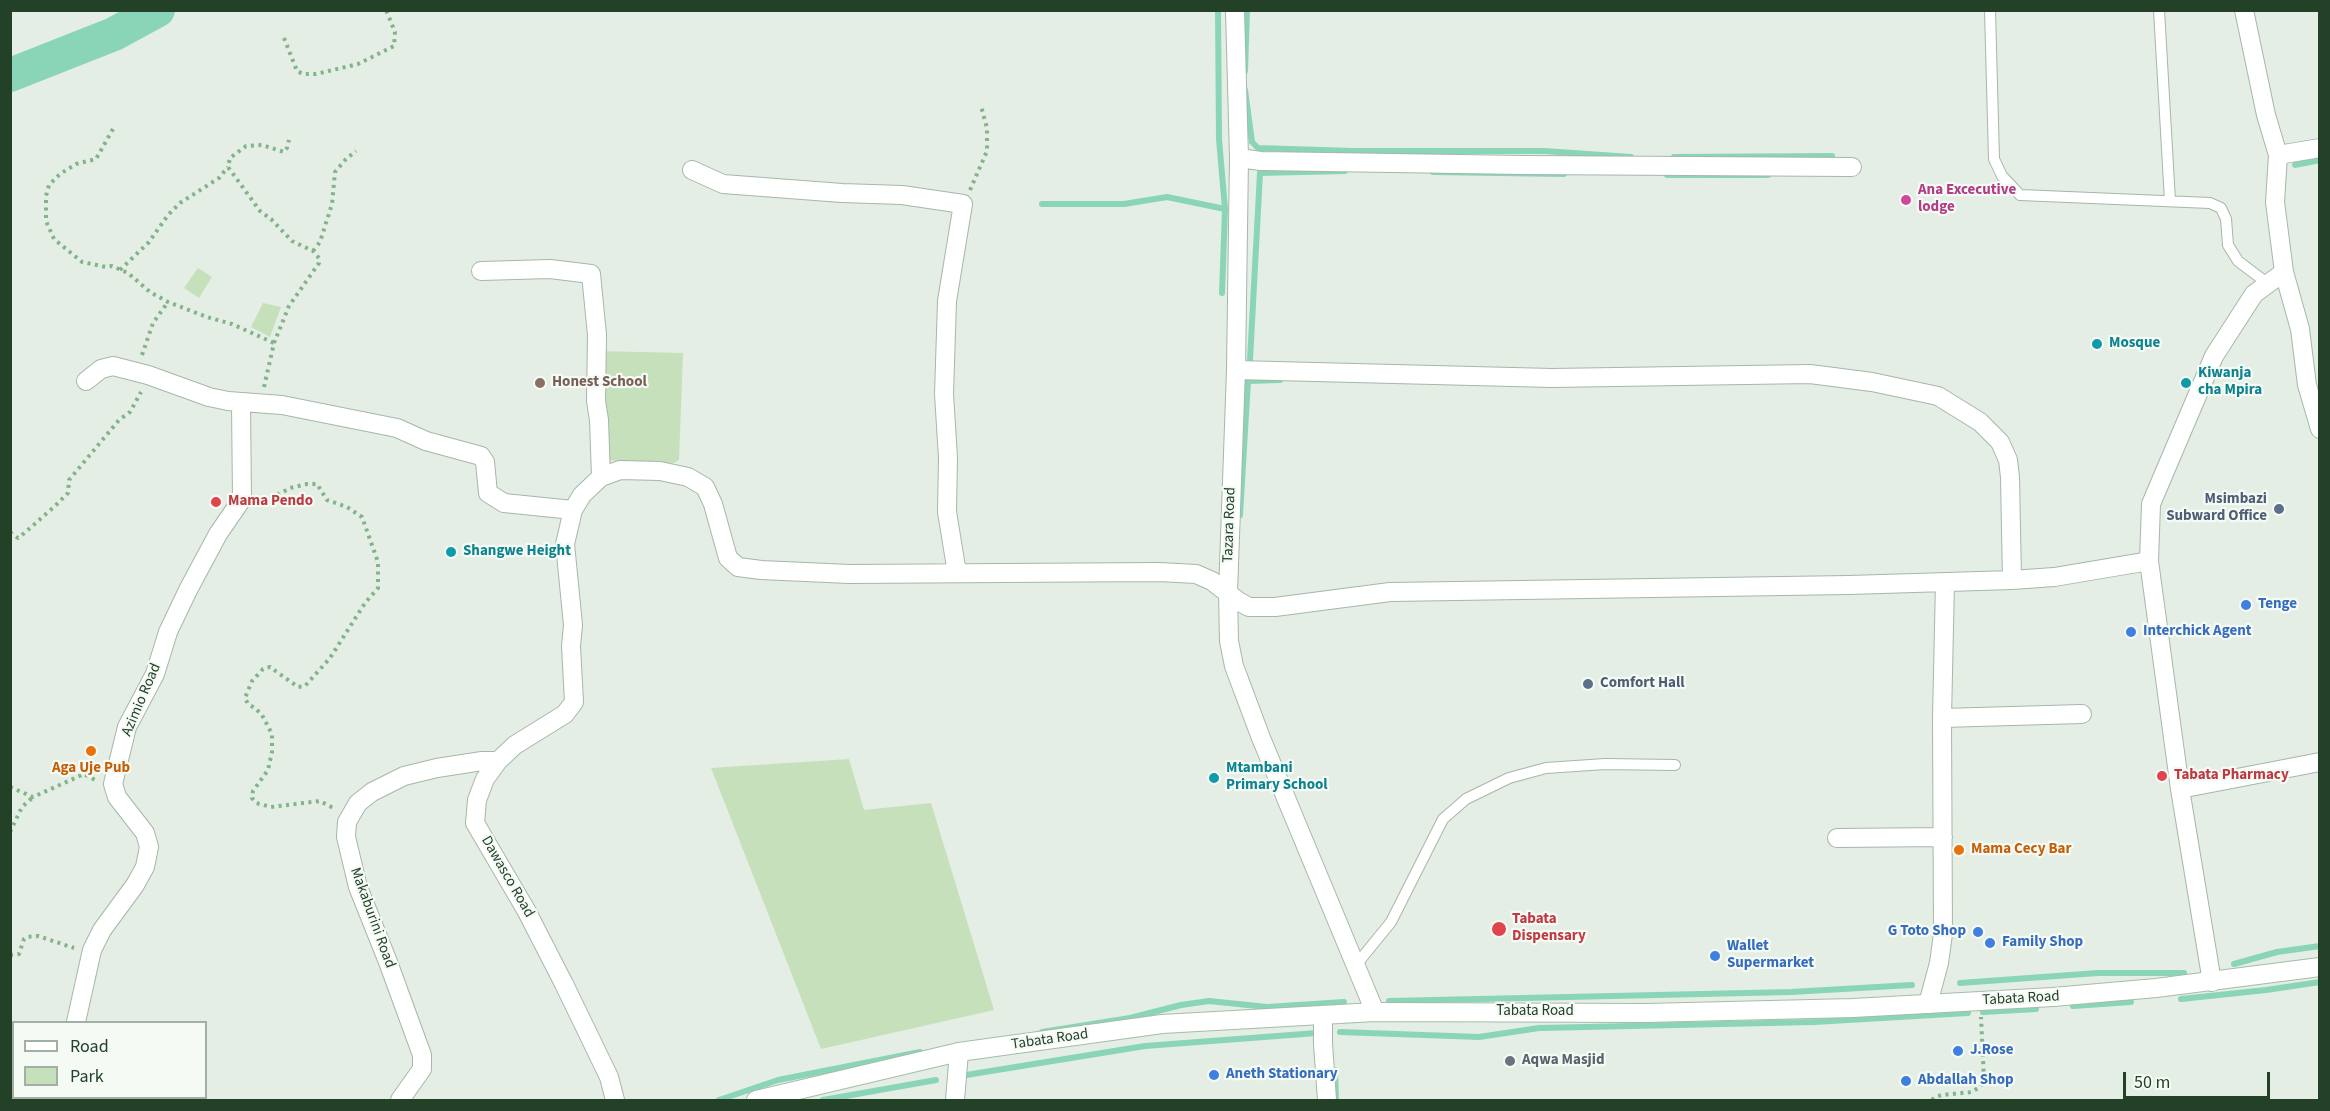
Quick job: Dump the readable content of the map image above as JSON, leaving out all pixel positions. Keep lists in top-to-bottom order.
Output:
{
  "streets": {
    "street": [
      "Tazara Road",
      "Azimio Road",
      "Dawasco Road",
      "Makaburini Road",
      "Tabata Road"
    ]
  },
  "crossings": [
    ["Tazara Road", "Tabata Road"]
  ],
  "places": [
    "Ana Excecutive lodge",
    "Mosque",
    "Honest School",
    "Kiwanja cha Mpira",
    "Mama Pendo",
    "Msimbazi Subward Office",
    "Shangwe Height",
    "Tenge",
    "Interchick Agent",
    "Comfort Hall",
    "Aga Uje Pub",
    "Tabata Pharmacy",
    "Mtambani Primary School",
    "Mama Cecy Bar",
    "Tabata Dispensary",
    "G Toto Shop",
    "Family Shop",
    "Wallet Supermarket",
    "J.Rose",
    "Aqwa Masjid",
    "Aneth Stationary",
    "Abdallah Shop"
  ],
  "legend": ["Road", "Park"],
  "scale_bar": "50 m"
}
